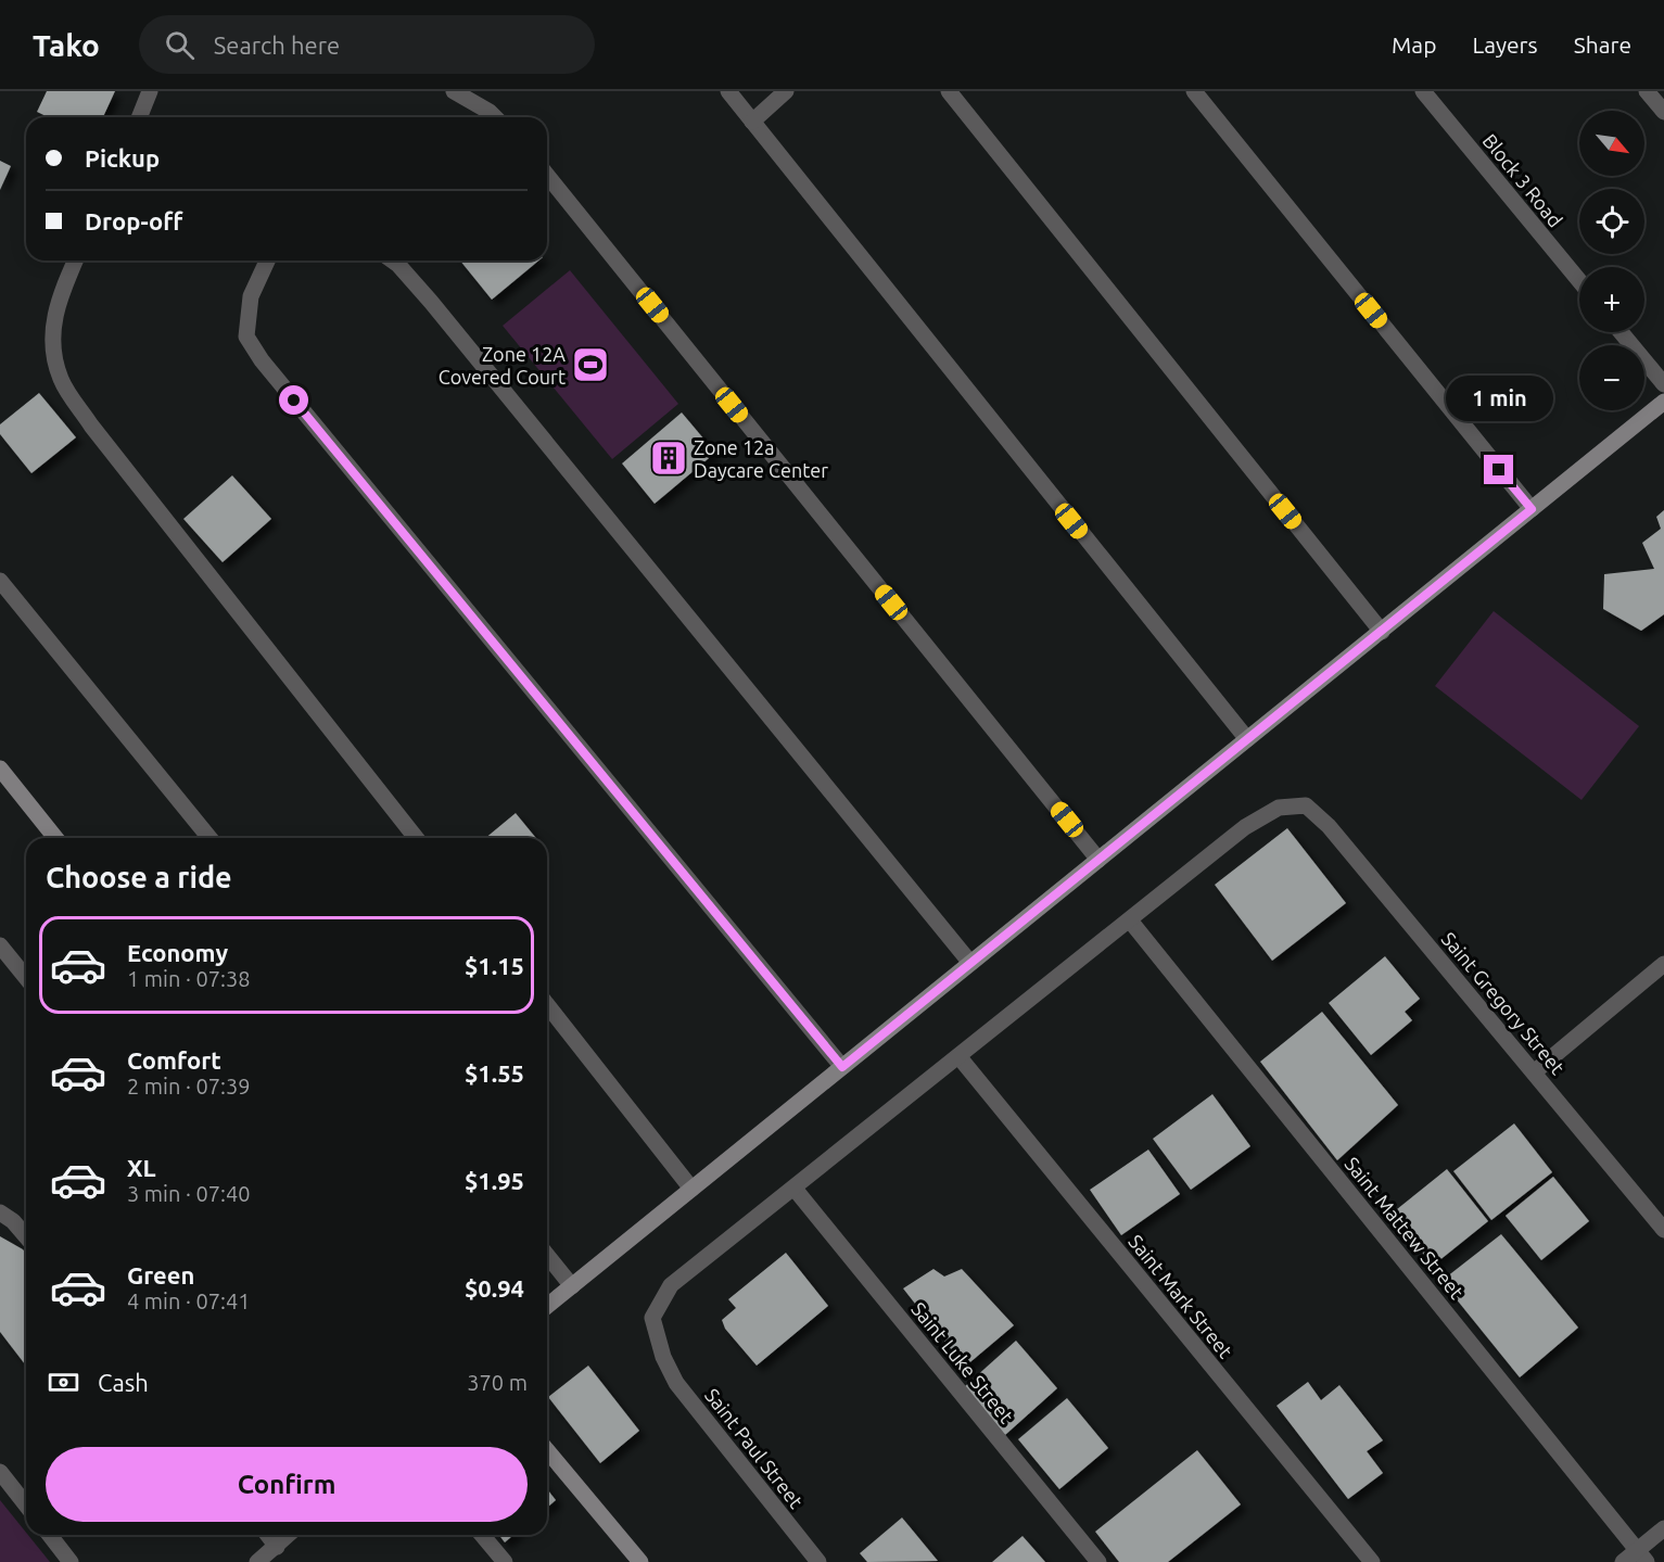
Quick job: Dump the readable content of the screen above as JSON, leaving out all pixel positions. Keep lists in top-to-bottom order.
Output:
{
  "streets": {
    "street": [
      "Block 3 Road",
      "Saint Gregory Street",
      "Saint Mattew Street",
      "Saint Mark Street",
      "Saint Luke Street",
      "Saint Paul Street"
    ]
  },
  "crossings": [
    ["Saint Gregory Street", "Saint Paul Street"],
    ["Saint Mattew Street", "Saint Paul Street"],
    ["Saint Mark Street", "Saint Paul Street"],
    ["Saint Luke Street", "Saint Paul Street"]
  ],
  "places": {
    "sports": ["Zone 12A Covered Court"],
    "building": ["Zone 12a Daycare Center"]
  },
  "north": "bottom right",
  "page": {
    "header": "Tako",
    "search": "Search here",
    "nav": ["Map", "Layers", "Share"],
    "map_buttons": ["+", "−"],
    "banner": ["Pickup", "Drop-off"],
    "bubble": "1 min",
    "heading": "Choose a ride",
    "list": [
      {
        "name": "Economy",
        "note": "1 min · 07:38",
        "value": "$1.15"
      },
      {
        "name": "Comfort",
        "note": "2 min · 07:39",
        "value": "$1.55"
      },
      {
        "name": "XL",
        "note": "3 min · 07:40",
        "value": "$1.95"
      },
      {
        "name": "Green",
        "note": "4 min · 07:41",
        "value": "$0.94"
      }
    ],
    "pay": ["Cash", "370 m"],
    "buttons": "Confirm"
  }
}
